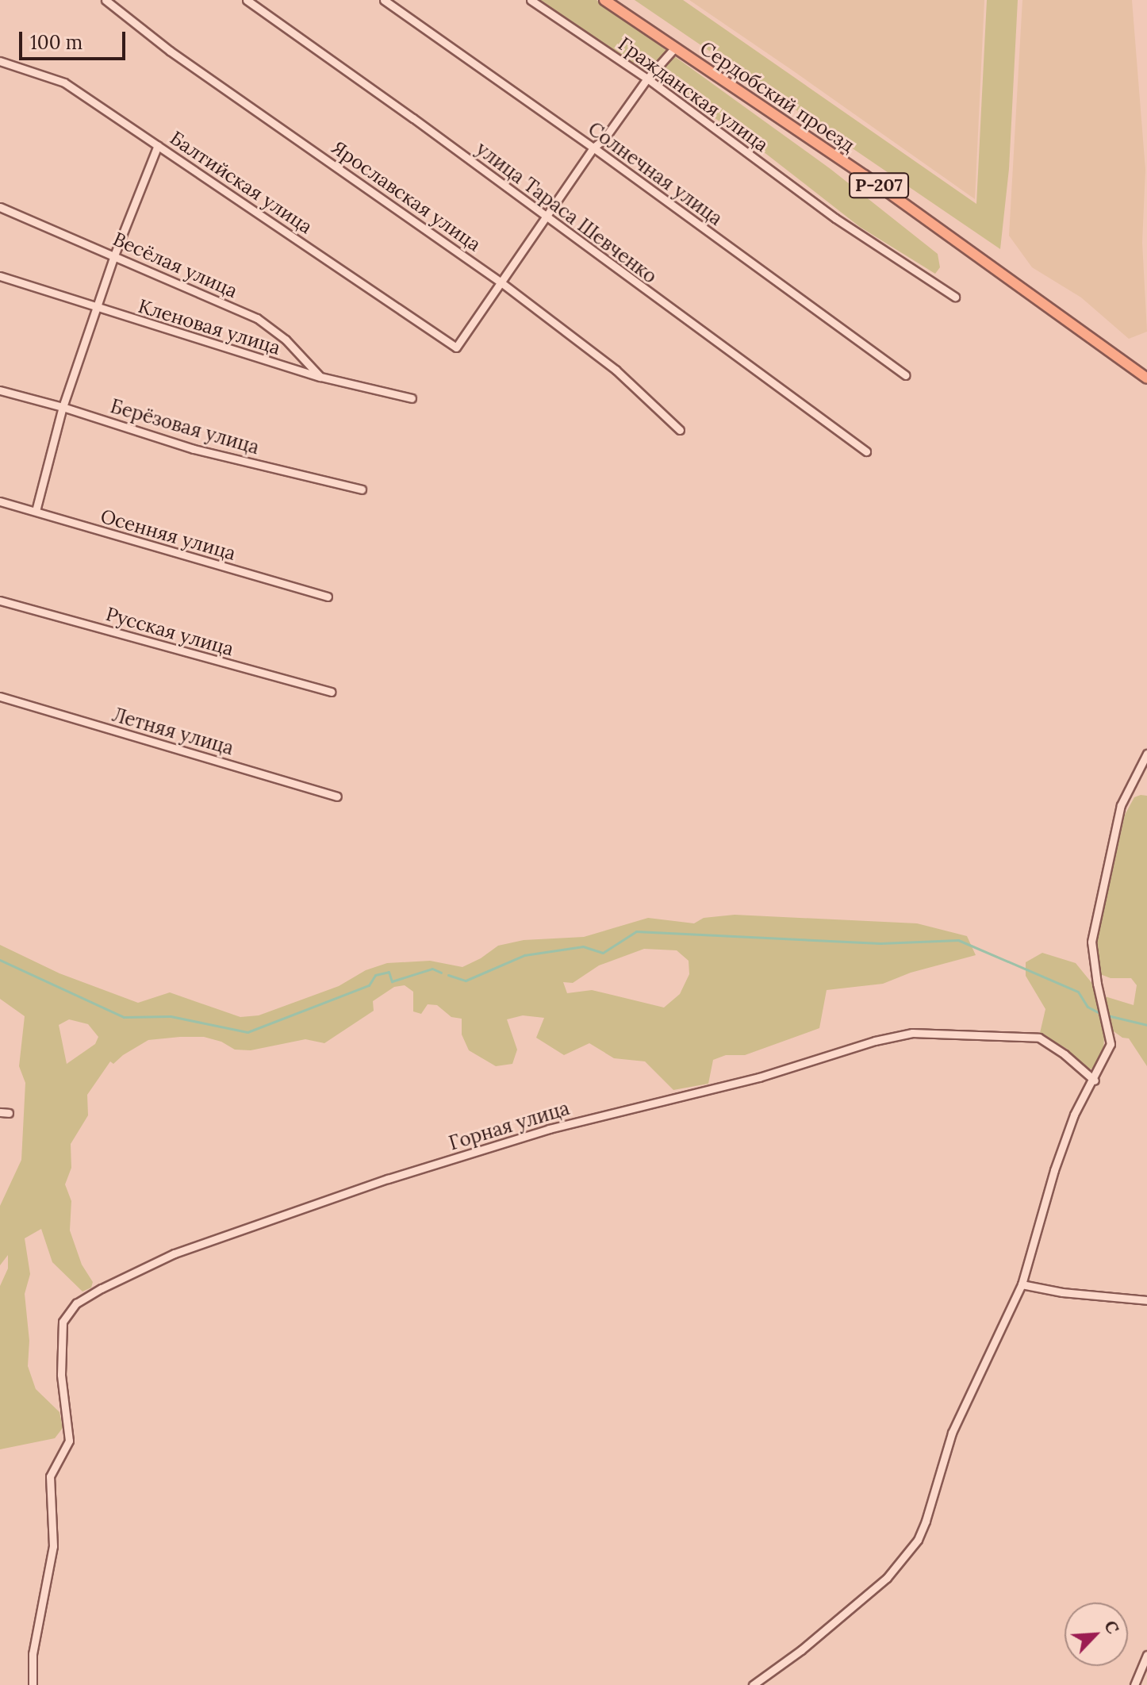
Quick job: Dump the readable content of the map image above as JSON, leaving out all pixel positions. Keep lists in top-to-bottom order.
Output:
{
  "streets": {
    "main road": ["Сердобский проезд", "Р-207"],
    "street": [
      "Гражданская улица",
      "Солнечная улица",
      "Балтийская улица",
      "Ярославская улица",
      "улица Тараса Шевченко",
      "Весёлая улица",
      "Кленовая улица",
      "Берёзовая улица",
      "Осенняя улица",
      "Русская улица",
      "Летняя улица",
      "Горная улица"
    ]
  },
  "crossings": [
    ["Балтийская улица", "Ярославская улица"],
    ["Весёлая улица", "Кленовая улица"]
  ],
  "scale_bar": "100 m",
  "north": "top right"
}
